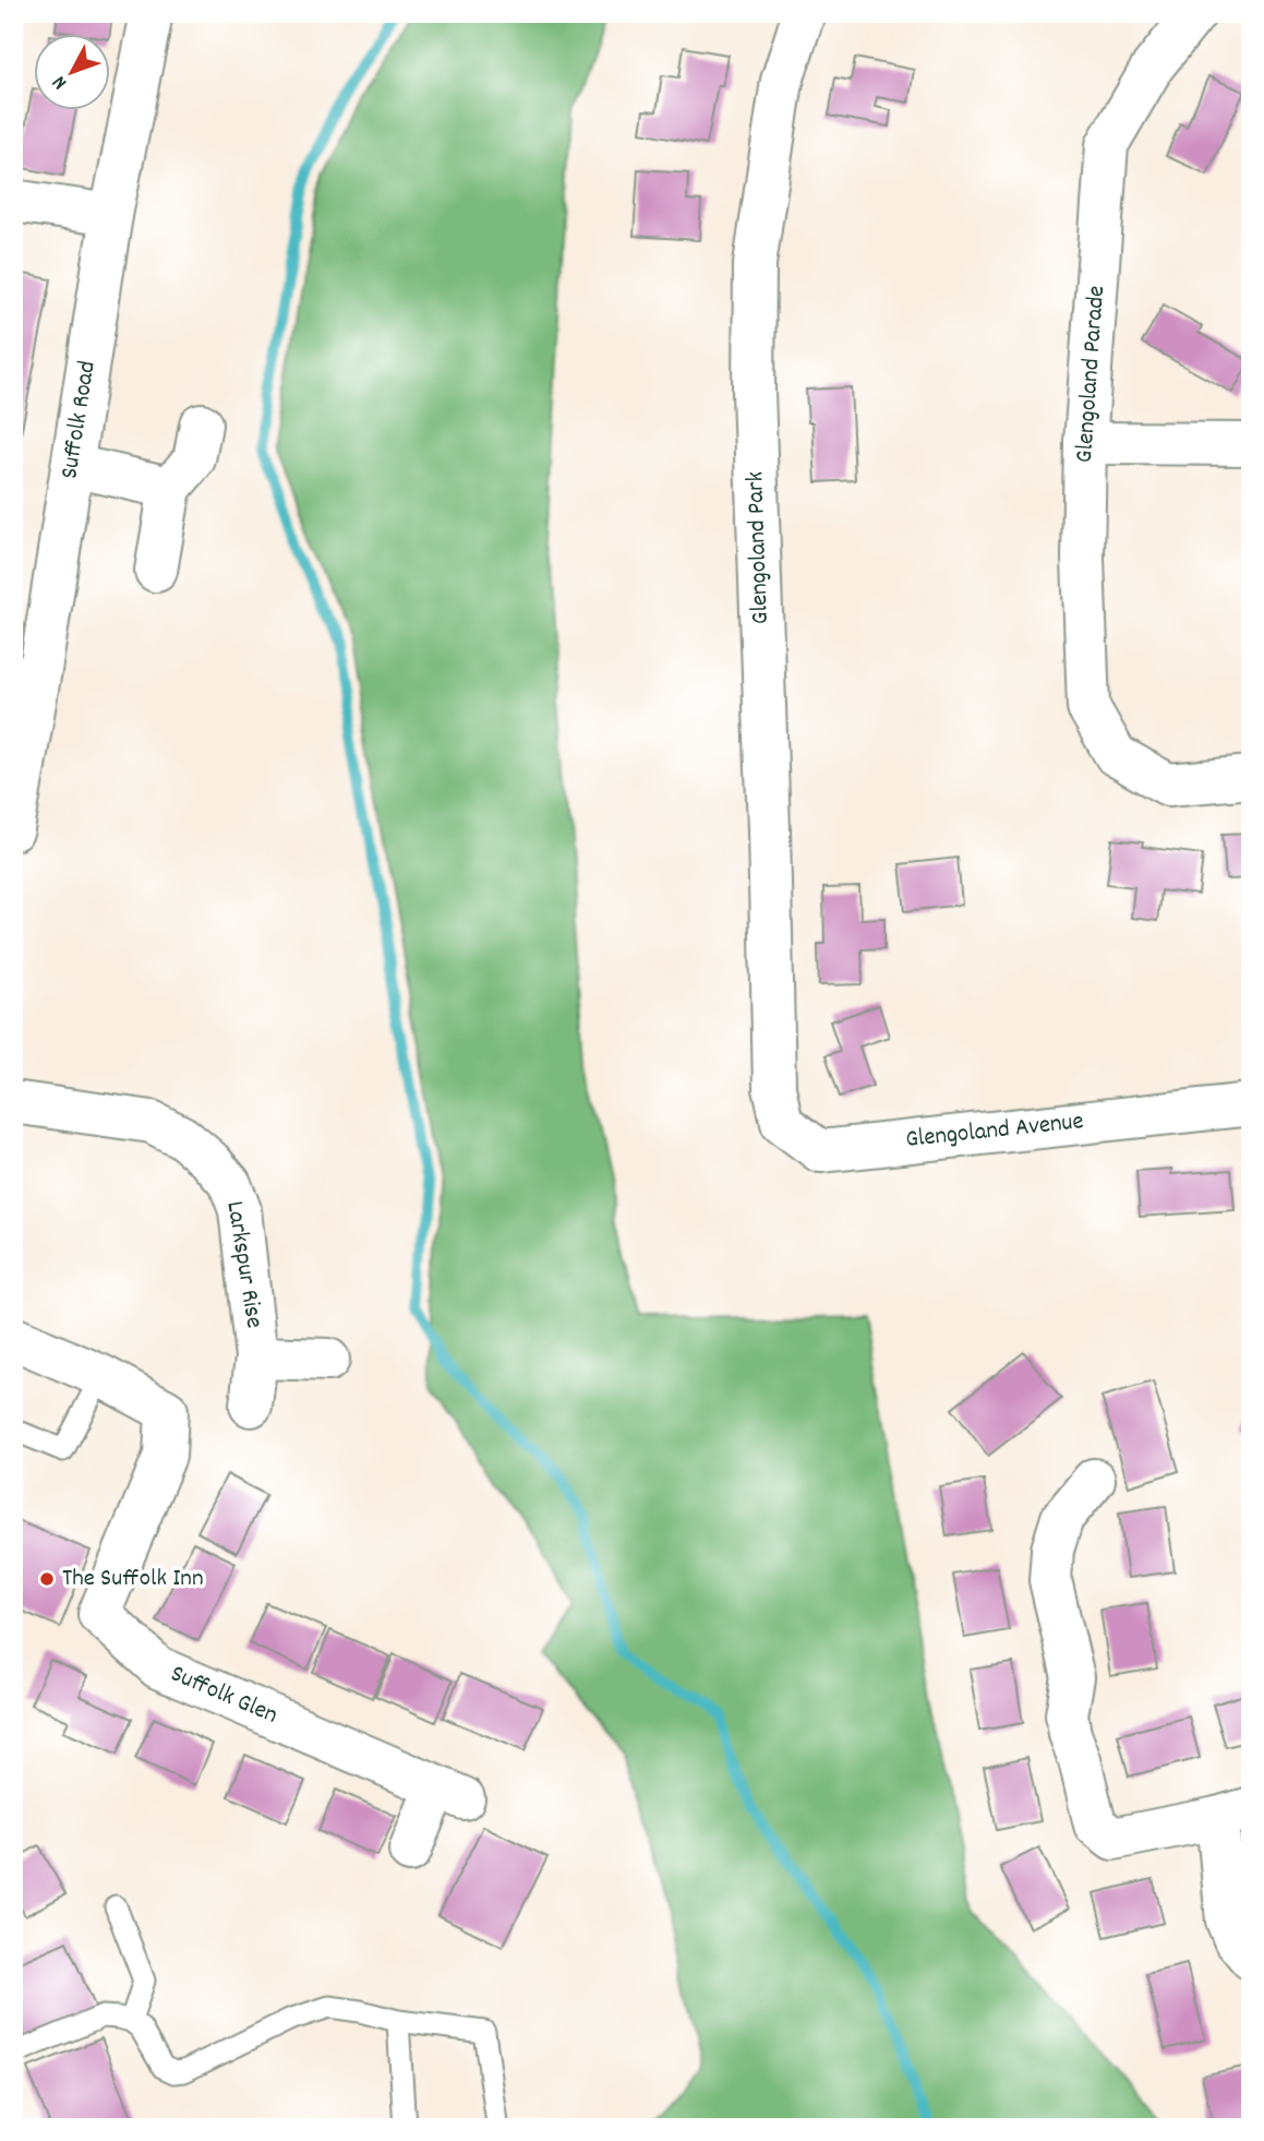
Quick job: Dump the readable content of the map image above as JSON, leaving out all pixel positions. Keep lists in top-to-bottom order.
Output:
{
  "streets": {
    "street": [
      "Glengoland Parade",
      "Suffolk Road",
      "Glengoland Park",
      "Glengoland Avenue",
      "Larkspur Rise",
      "Suffolk Glen"
    ]
  },
  "crossings": [
    ["Glengoland Park", "Glengoland Avenue"]
  ],
  "places": ["The Suffolk Inn"],
  "north": "bottom left"
}
